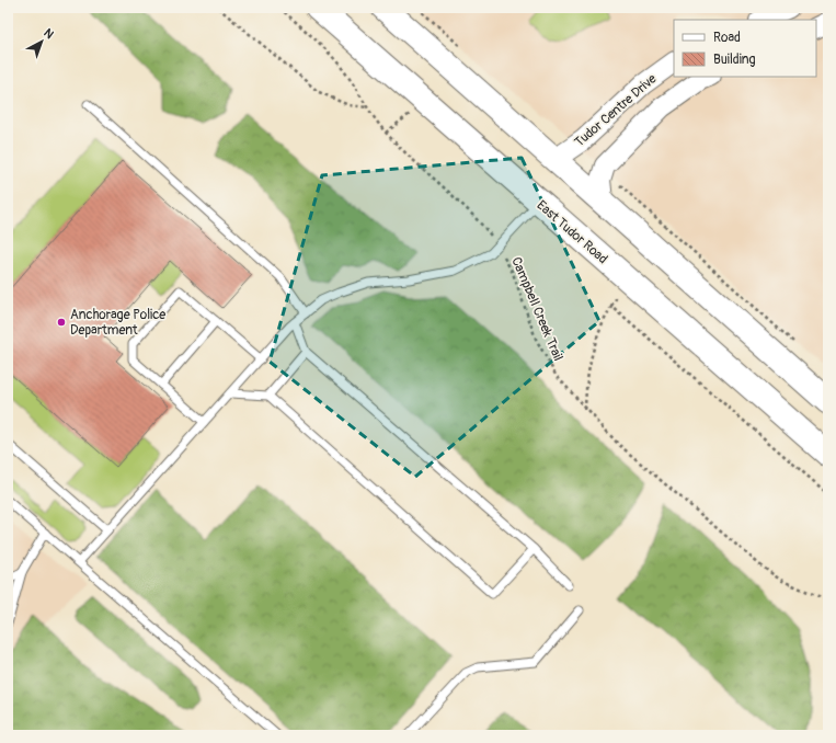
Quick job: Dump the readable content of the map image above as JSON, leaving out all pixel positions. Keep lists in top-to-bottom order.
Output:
{
  "streets": {
    "main road": ["East Tudor Road"],
    "street": ["Tudor Centre Drive"],
    "path": ["Campbell Creek Trail"]
  },
  "places": ["Anchorage Police Department"],
  "legend": ["Road", "Building"],
  "north": "top right"
}
